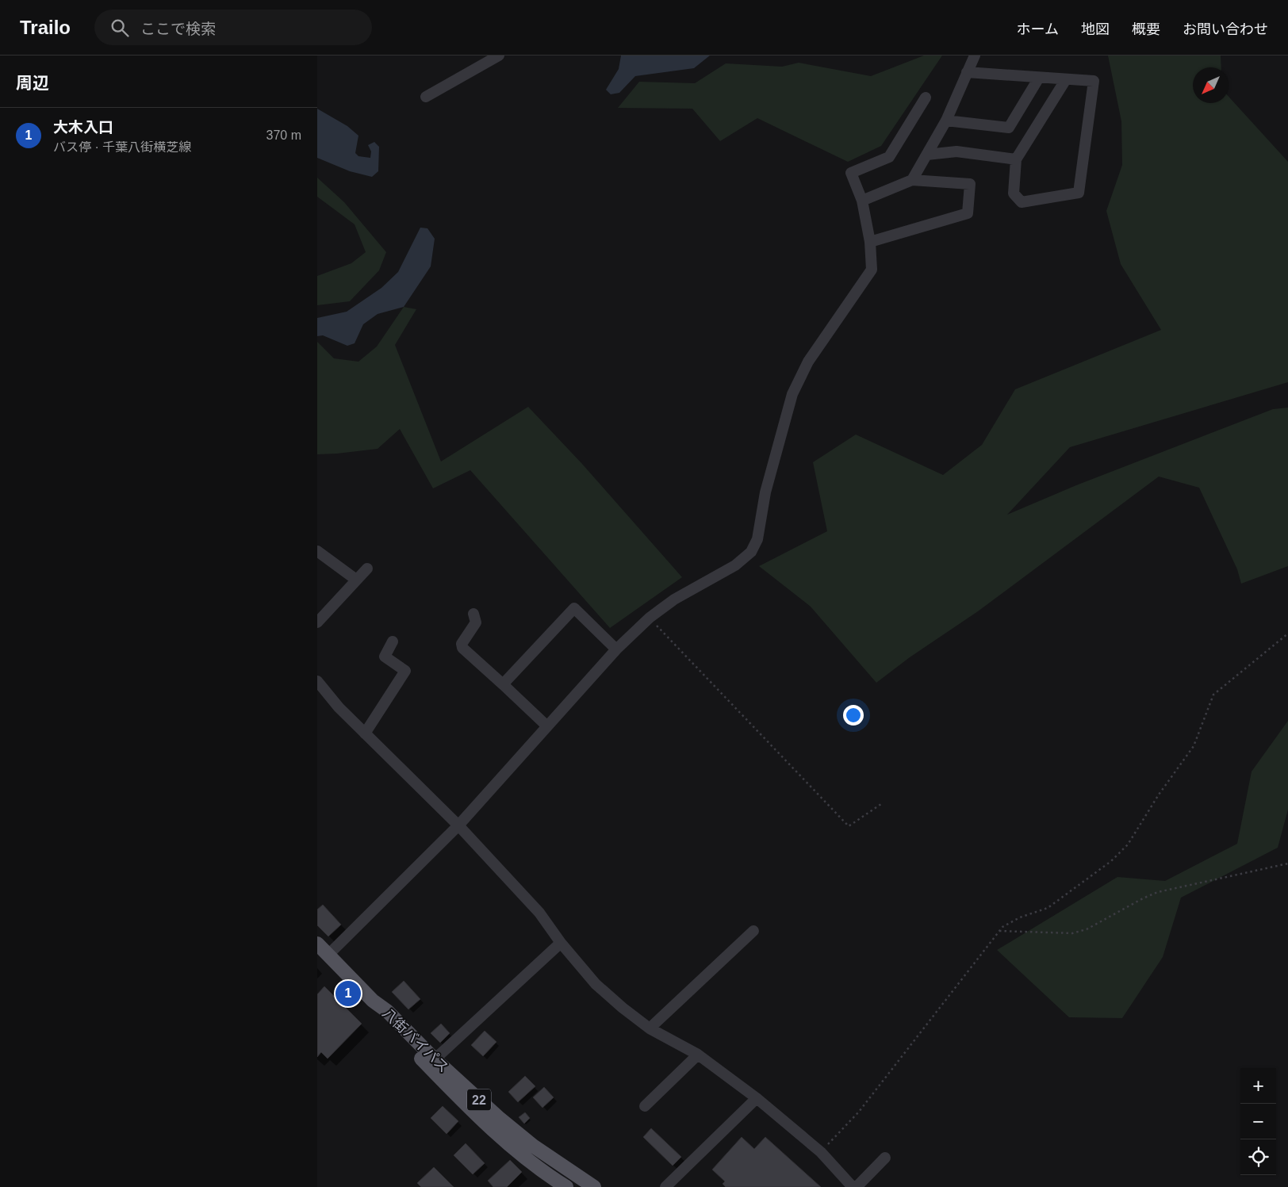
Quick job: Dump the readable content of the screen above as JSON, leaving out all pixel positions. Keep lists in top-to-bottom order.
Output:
{
  "streets": {
    "main road": ["八街バイパス", "22"]
  },
  "crossings": [
    ["八街バイパス", "22"]
  ],
  "north": "bottom left",
  "page": {
    "header": "Trailo",
    "search": "ここで検索",
    "nav": [
      "ホーム",
      "地図",
      "概要",
      "お問い合わせ"
    ],
    "heading": "周辺",
    "list": [
      {
        "mark": "1",
        "name": "大木入口",
        "note": "バス停 · 千葉八街横芝線",
        "value": "370 m"
      }
    ],
    "pins": "1",
    "map_buttons": ["+", "−"]
  }
}
